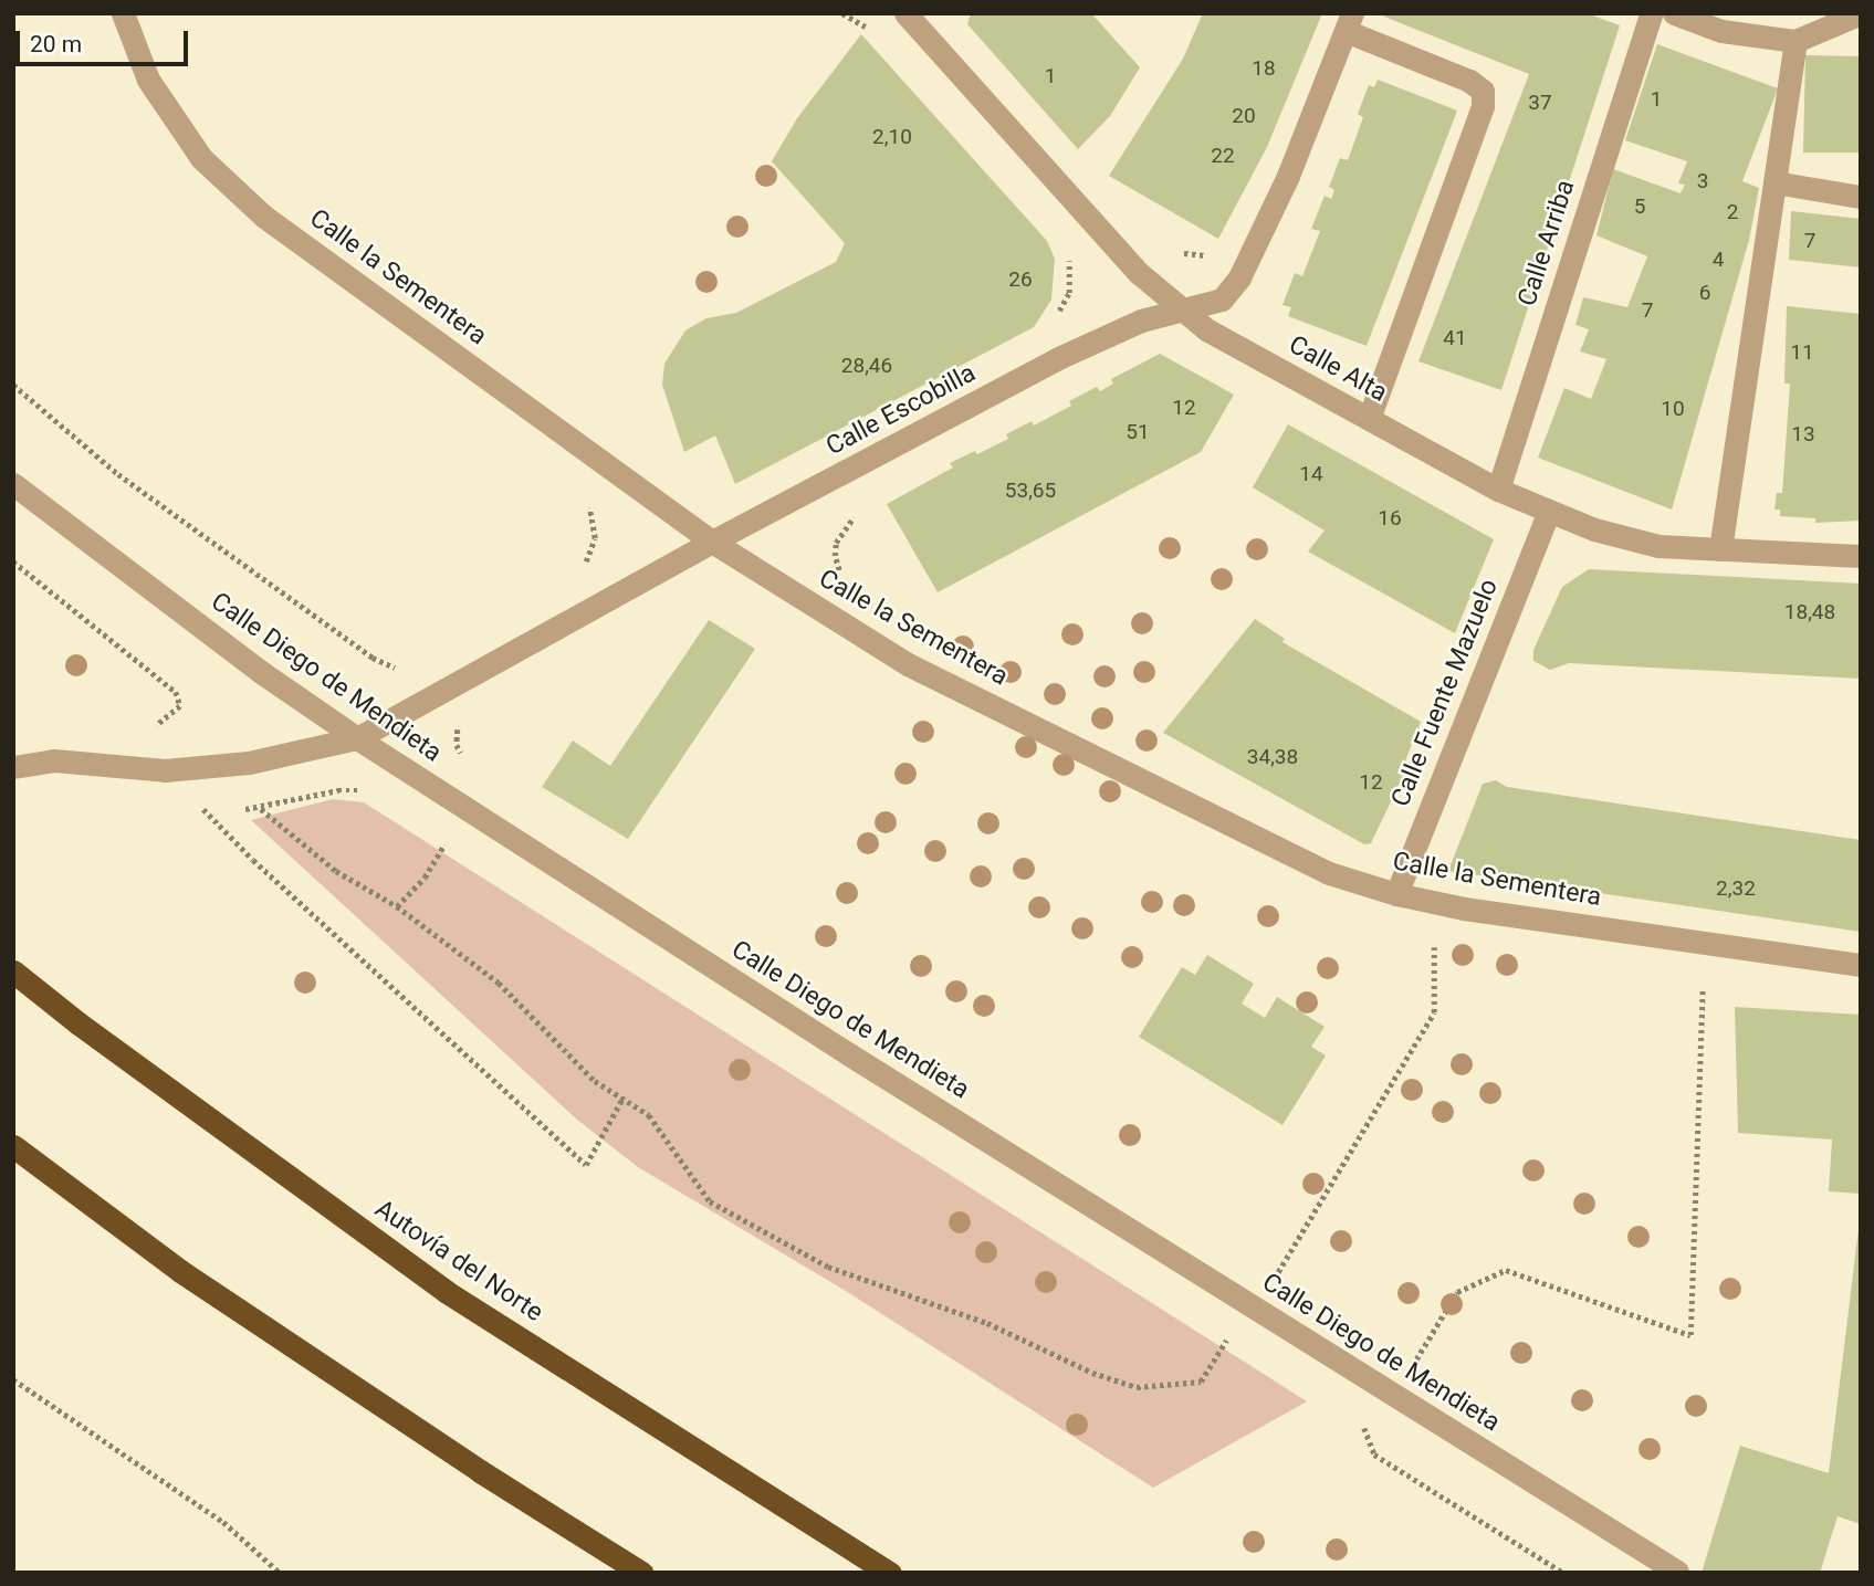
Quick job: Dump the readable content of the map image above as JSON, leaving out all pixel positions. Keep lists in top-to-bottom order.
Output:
{
  "streets": {
    "highway": ["Autovía del Norte"],
    "street": [
      "Calle Arriba",
      "Calle la Sementera",
      "Calle Alta",
      "Calle Escobilla",
      "Calle Diego de Mendieta",
      "Calle Fuente Mazuelo"
    ]
  },
  "crossings": [
    ["Calle Arriba", "Calle Alta"],
    ["Calle la Sementera", "Calle Escobilla"],
    ["Calle la Sementera", "Calle Fuente Mazuelo"],
    ["Calle Alta", "Calle Escobilla"],
    ["Calle Alta", "Calle Fuente Mazuelo"],
    ["Calle Escobilla", "Calle Diego de Mendieta"]
  ],
  "house_numbers": [
    "18",
    "1",
    "1",
    "37",
    "20",
    "2,10",
    "22",
    "3",
    "5",
    "2",
    "7",
    "4",
    "26",
    "6",
    "7",
    "41",
    "11",
    "28,46",
    "12",
    "10",
    "51",
    "13",
    "14",
    "53,65",
    "16",
    "18,48",
    "34,38",
    "12",
    "2,32"
  ],
  "scale_bar": "20 m"
}
